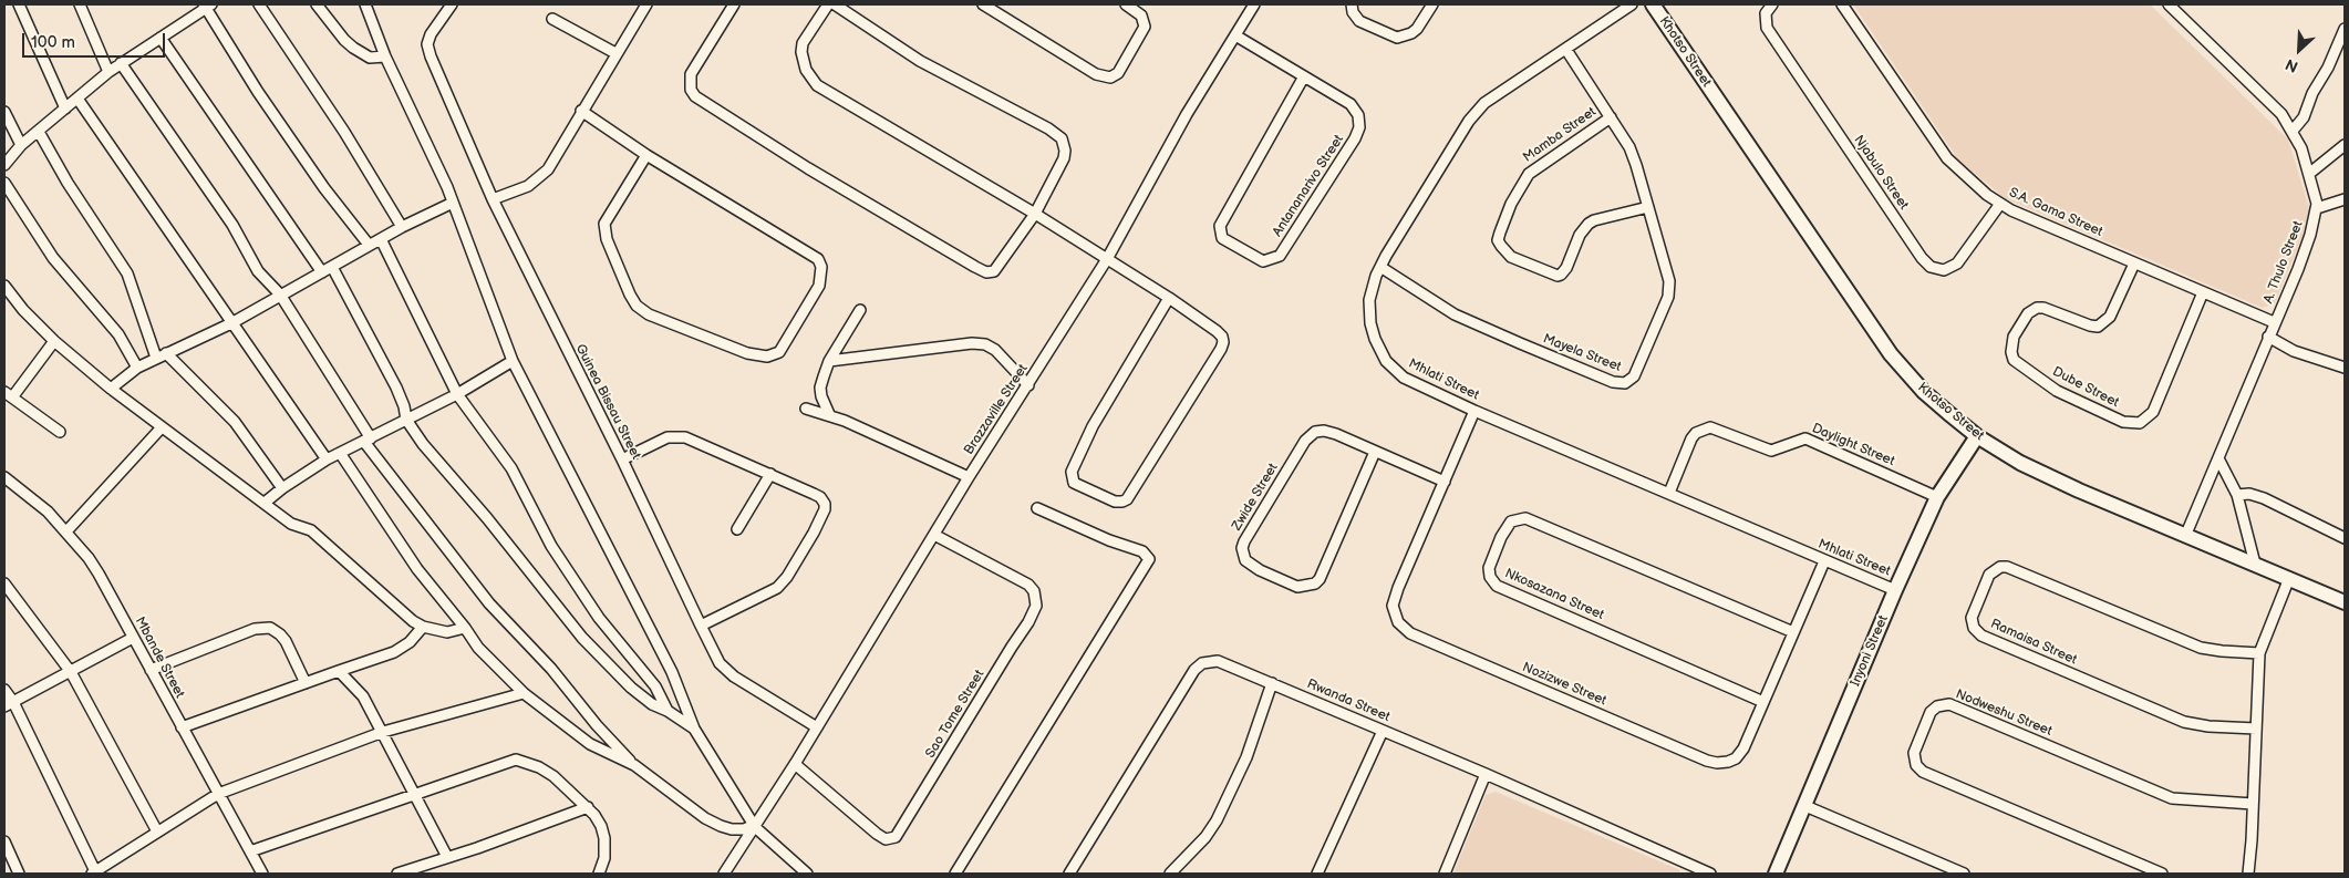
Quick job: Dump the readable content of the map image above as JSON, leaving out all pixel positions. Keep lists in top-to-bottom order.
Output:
{
  "streets": {
    "street": [
      "Khotso Street",
      "Mamba Street",
      "Njabulo Street",
      "Antananarivo Street",
      "S.A. Gama Street",
      "A. Thulo Street",
      "Mayela Street",
      "Mhlati Street",
      "Dube Street",
      "Guinea Bissau Street",
      "Brazzaville Street",
      "Daylight Street",
      "Zwide Street",
      "Nkosazana Street",
      "Ramaisa Street",
      "Inyoni Street",
      "Mbande Street",
      "Nozizwe Street",
      "Rwanda Street",
      "Nodweshu Street",
      "Sao Tome Street"
    ]
  },
  "crossings": [
    ["Khotso Street", "A. Thulo Street"],
    ["Khotso Street", "Inyoni Street"],
    ["Mamba Street", "Mayela Street"],
    ["Njabulo Street", "S.A. Gama Street"],
    ["Antananarivo Street", "Brazzaville Street"],
    ["S.A. Gama Street", "A. Thulo Street"],
    ["S.A. Gama Street", "Dube Street"],
    ["Mayela Street", "Mhlati Street"],
    ["Mhlati Street", "Daylight Street"],
    ["Mhlati Street", "Inyoni Street"],
    ["Mhlati Street", "Nozizwe Street"],
    ["Guinea Bissau Street", "Brazzaville Street"],
    ["Brazzaville Street", "Sao Tome Street"],
    ["Daylight Street", "Inyoni Street"],
    ["Zwide Street", "Nozizwe Street"],
    ["Nkosazana Street", "Nozizwe Street"]
  ],
  "scale_bar": "100 m",
  "north": "bottom left"
}
